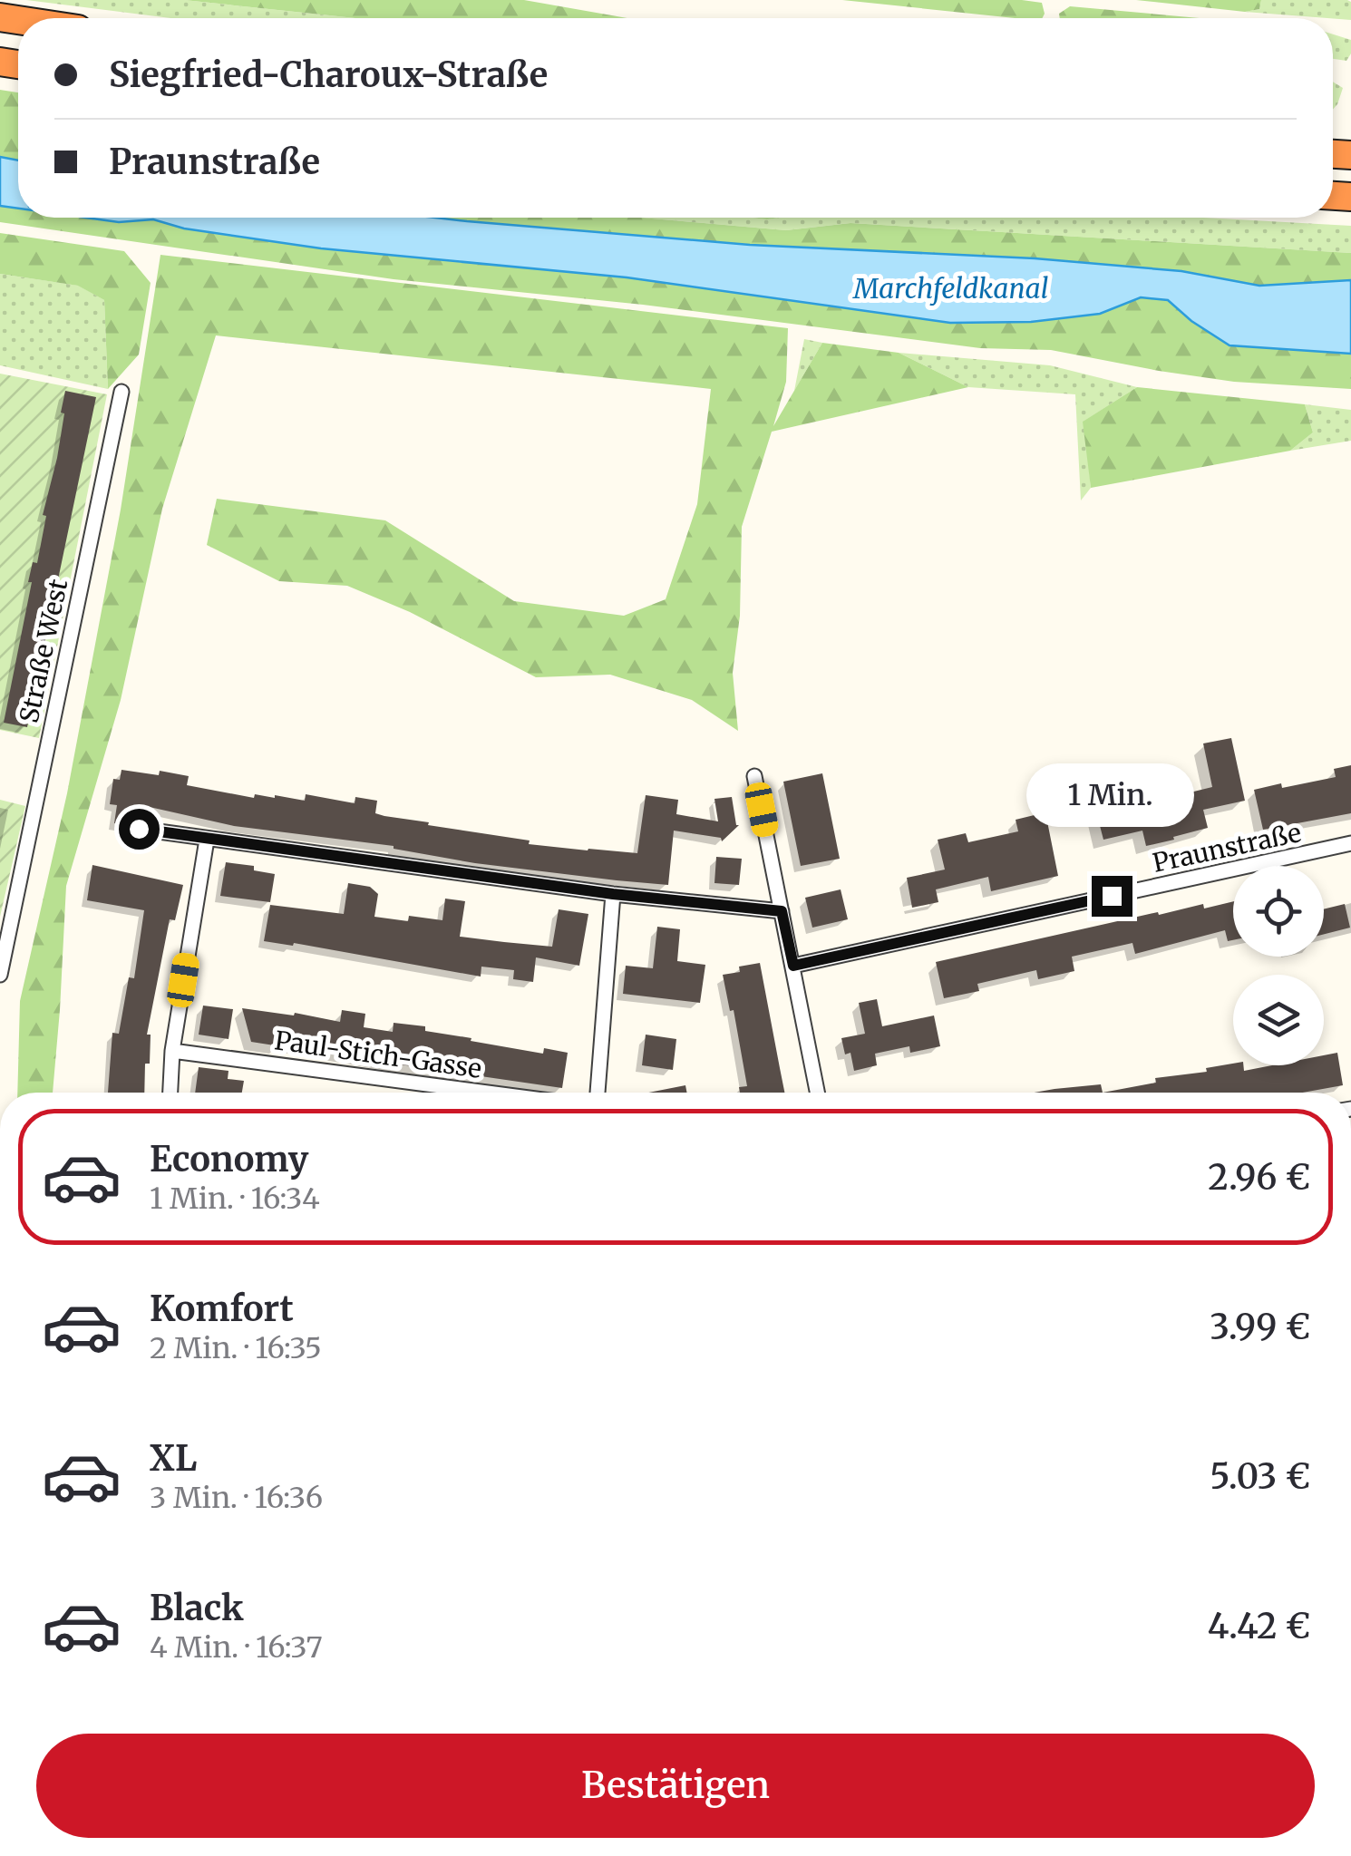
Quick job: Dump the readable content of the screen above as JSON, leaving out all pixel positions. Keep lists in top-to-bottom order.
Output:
{
  "streets": {
    "street": ["Straße West", "Praunstraße", "Paul-Stich-Gasse"]
  },
  "water": ["Marchfeldkanal"],
  "page": {
    "banner": ["Siegfried-Charoux-Straße", "Praunstraße"],
    "bubble": "1 Min.",
    "list": [
      {
        "name": "Economy",
        "note": "1 Min. · 16:34",
        "value": "2.96 €"
      },
      {
        "name": "Komfort",
        "note": "2 Min. · 16:35",
        "value": "3.99 €"
      },
      {
        "name": "XL",
        "note": "3 Min. · 16:36",
        "value": "5.03 €"
      },
      {
        "name": "Black",
        "note": "4 Min. · 16:37",
        "value": "4.42 €"
      }
    ],
    "buttons": "Bestätigen"
  }
}
